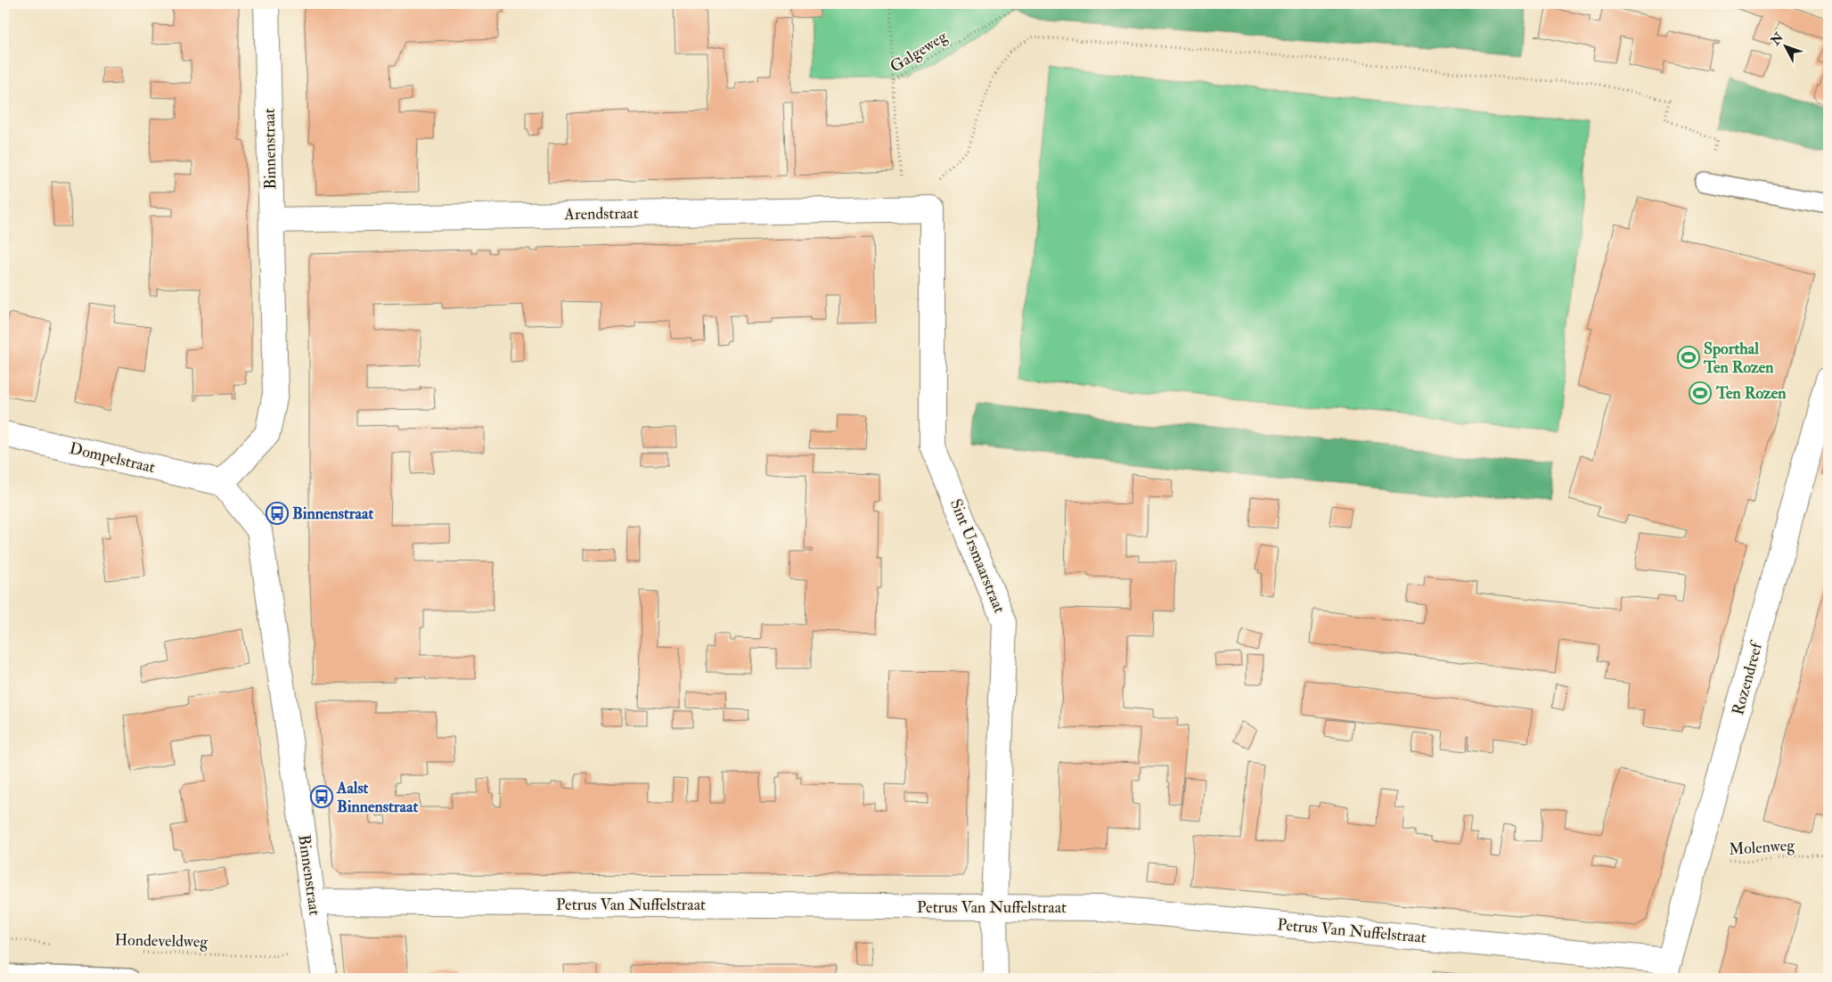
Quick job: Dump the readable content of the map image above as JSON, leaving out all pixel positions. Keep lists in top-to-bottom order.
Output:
{
  "streets": {
    "street": [
      "Binnenstraat",
      "Arendstraat",
      "Dompelstraat",
      "Sint Ursmaarstraat",
      "Rozendreef",
      "Petrus Van Nuffelstraat"
    ],
    "path": ["Galgeweg", "Molenweg", "Hondeveldweg"]
  },
  "crossings": [
    ["Galgeweg", "Arendstraat"],
    ["Galgeweg", "Sint Ursmaarstraat"],
    ["Binnenstraat", "Arendstraat"],
    ["Binnenstraat", "Dompelstraat"],
    ["Binnenstraat", "Petrus Van Nuffelstraat"],
    ["Binnenstraat", "Hondeveldweg"],
    ["Arendstraat", "Sint Ursmaarstraat"],
    ["Sint Ursmaarstraat", "Petrus Van Nuffelstraat"],
    ["Rozendreef", "Molenweg"],
    ["Rozendreef", "Petrus Van Nuffelstraat"]
  ],
  "places": {
    "sports": ["Sporthal Ten Rozen", "Ten Rozen"],
    "bus stop": ["Binnenstraat", "Aalst Binnenstraat"]
  },
  "north": "top left"
}
